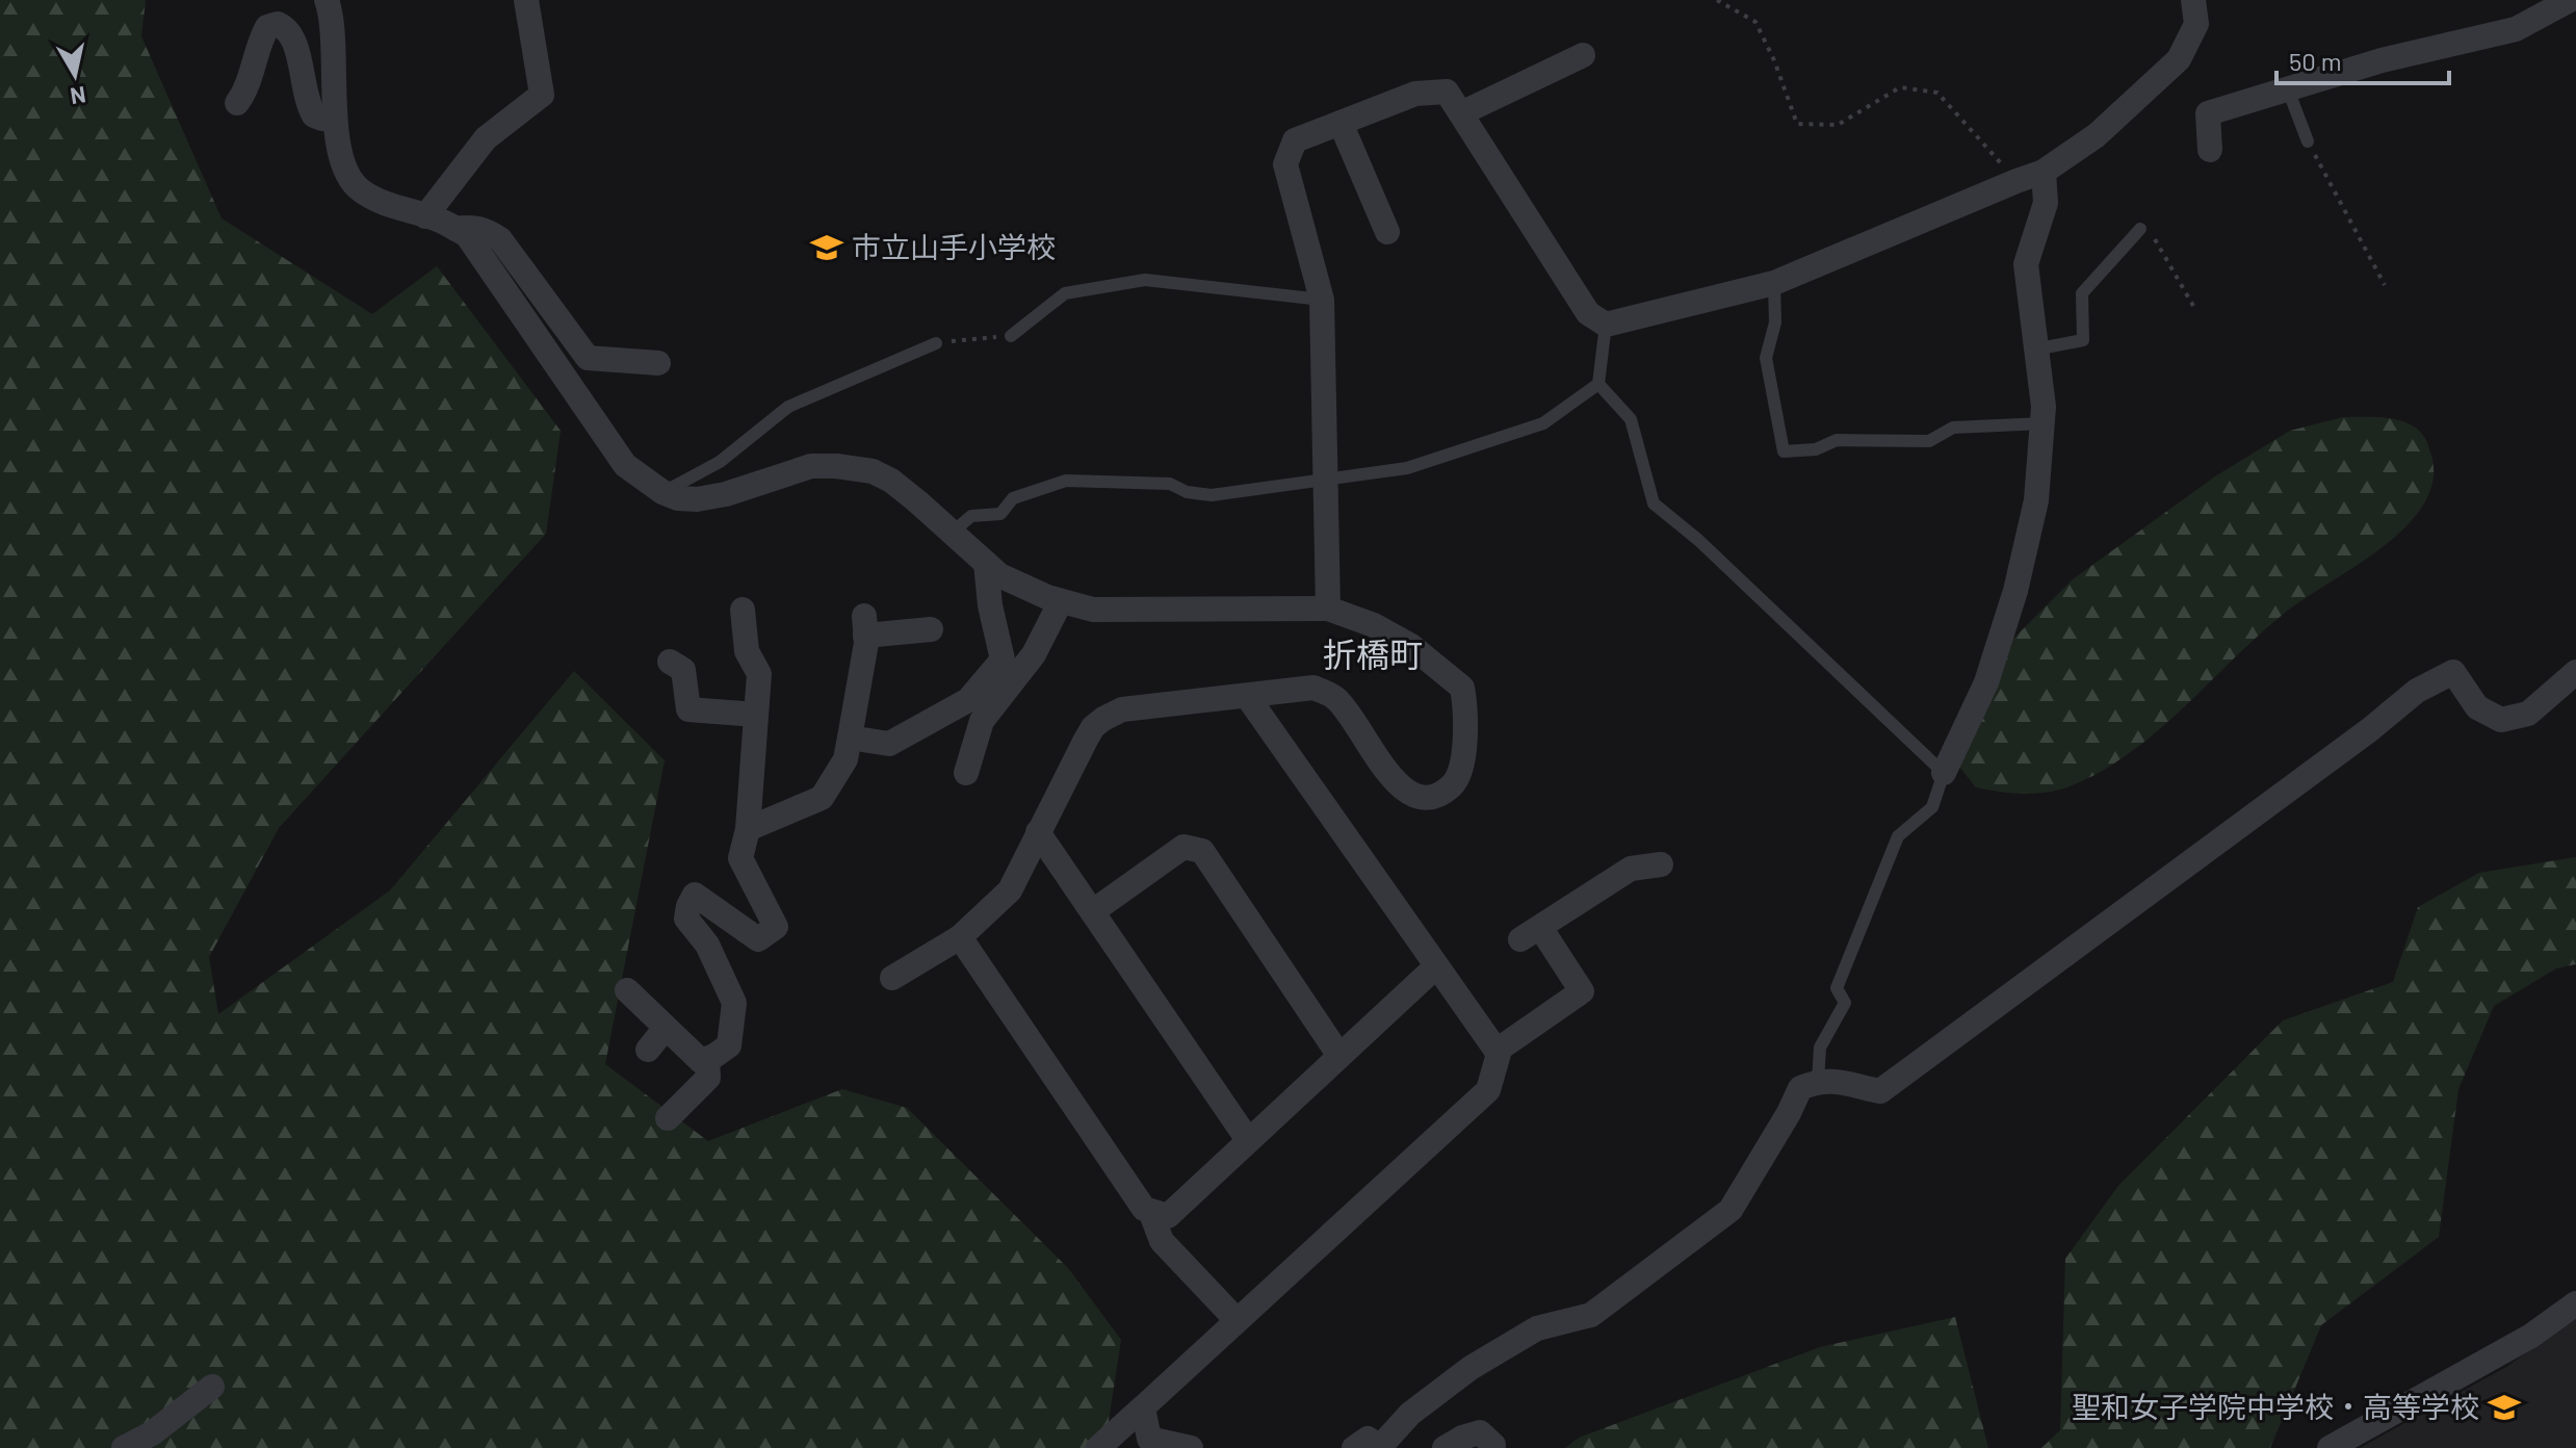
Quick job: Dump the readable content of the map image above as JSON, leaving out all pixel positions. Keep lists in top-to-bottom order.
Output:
{
  "districts": ["折橋町"],
  "places": {
    "school or university": ["市立山手小学校", "聖和女子学院中学校・高等学校"]
  },
  "scale_bar": "50 m",
  "north": "bottom"
}
